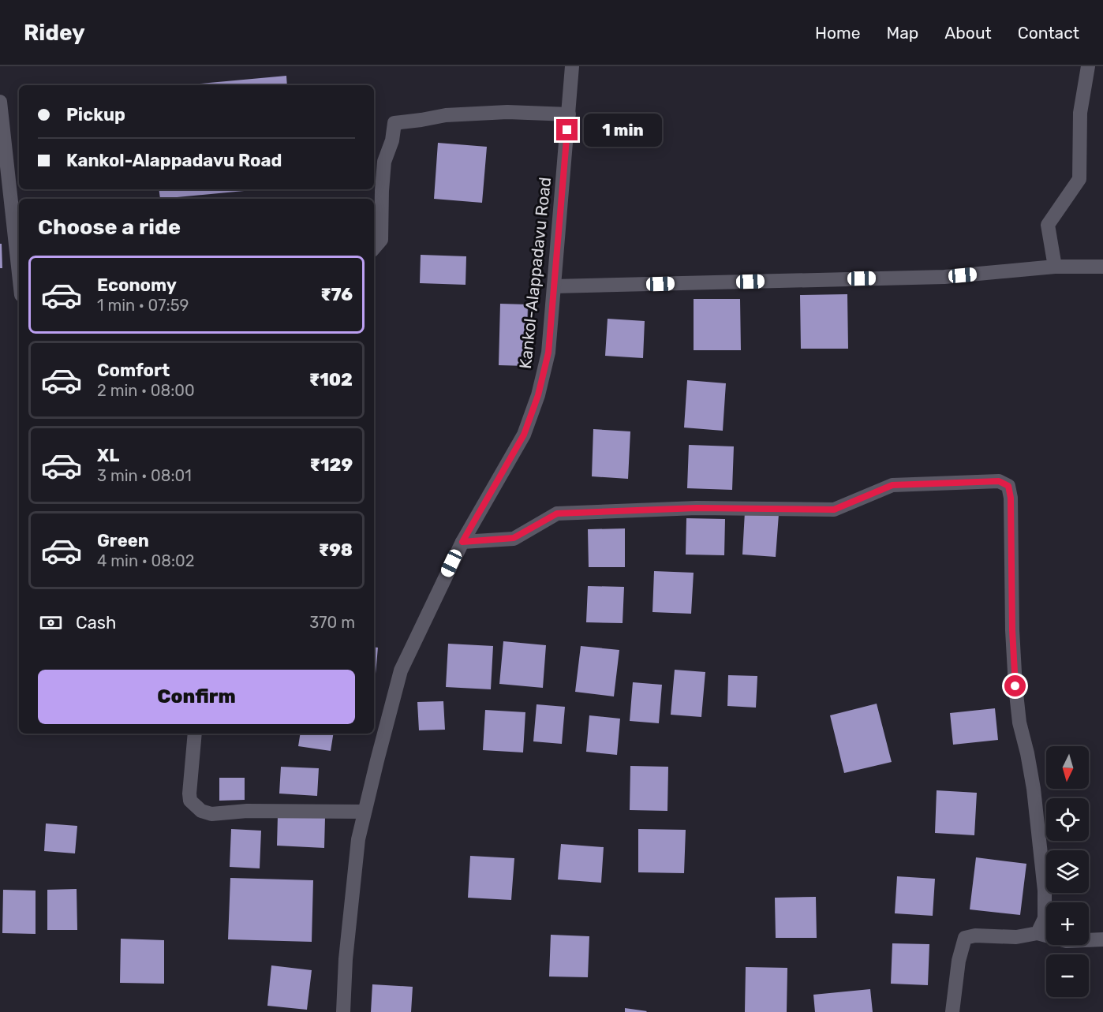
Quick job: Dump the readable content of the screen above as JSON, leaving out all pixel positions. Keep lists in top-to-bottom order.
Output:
{
  "streets": {
    "street": ["Kankol-Alappadavu Road"]
  },
  "north": "bottom",
  "page": {
    "header": "Ridey",
    "nav": [
      "Home",
      "Map",
      "About",
      "Contact"
    ],
    "banner": ["Pickup", "Kankol-Alappadavu Road"],
    "bubble": "1 min",
    "heading": "Choose a ride",
    "list": [
      {
        "name": "Economy",
        "note": "1 min · 07:59",
        "value": "₹76"
      },
      {
        "name": "Comfort",
        "note": "2 min · 08:00",
        "value": "₹102"
      },
      {
        "name": "XL",
        "note": "3 min · 08:01",
        "value": "₹129"
      },
      {
        "name": "Green",
        "note": "4 min · 08:02",
        "value": "₹98"
      }
    ],
    "pay": ["Cash", "370 m"],
    "buttons": "Confirm",
    "map_buttons": ["+", "−"]
  }
}
